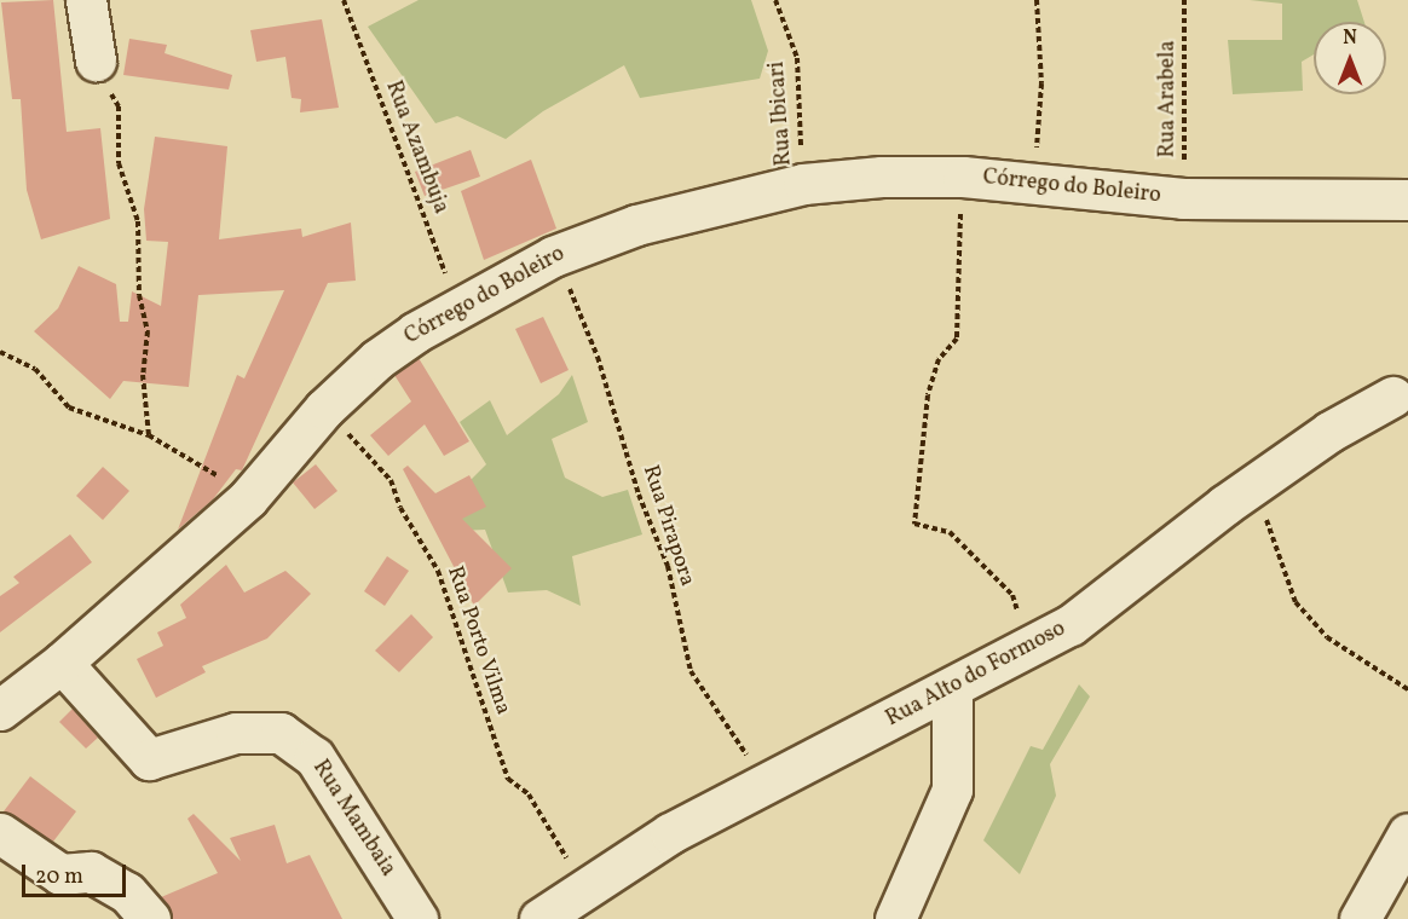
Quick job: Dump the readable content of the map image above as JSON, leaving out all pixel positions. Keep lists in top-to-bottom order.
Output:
{
  "streets": {
    "street": ["Córrego do Boleiro", "Rua Alto do Formoso", "Rua Mambaia"],
    "path": [
      "Rua Arabela",
      "Rua Ibicari",
      "Rua Azambuja",
      "Rua Pirapora",
      "Rua Porto Vilma"
    ]
  },
  "crossings": [
    ["Rua Arabela", "Córrego do Boleiro"],
    ["Rua Ibicari", "Córrego do Boleiro"],
    ["Rua Azambuja", "Córrego do Boleiro"],
    ["Córrego do Boleiro", "Rua Pirapora"],
    ["Córrego do Boleiro", "Rua Porto Vilma"],
    ["Córrego do Boleiro", "Rua Mambaia"],
    ["Rua Pirapora", "Rua Alto do Formoso"],
    ["Rua Porto Vilma", "Rua Alto do Formoso"]
  ],
  "scale_bar": "20 m",
  "north": "top"
}
